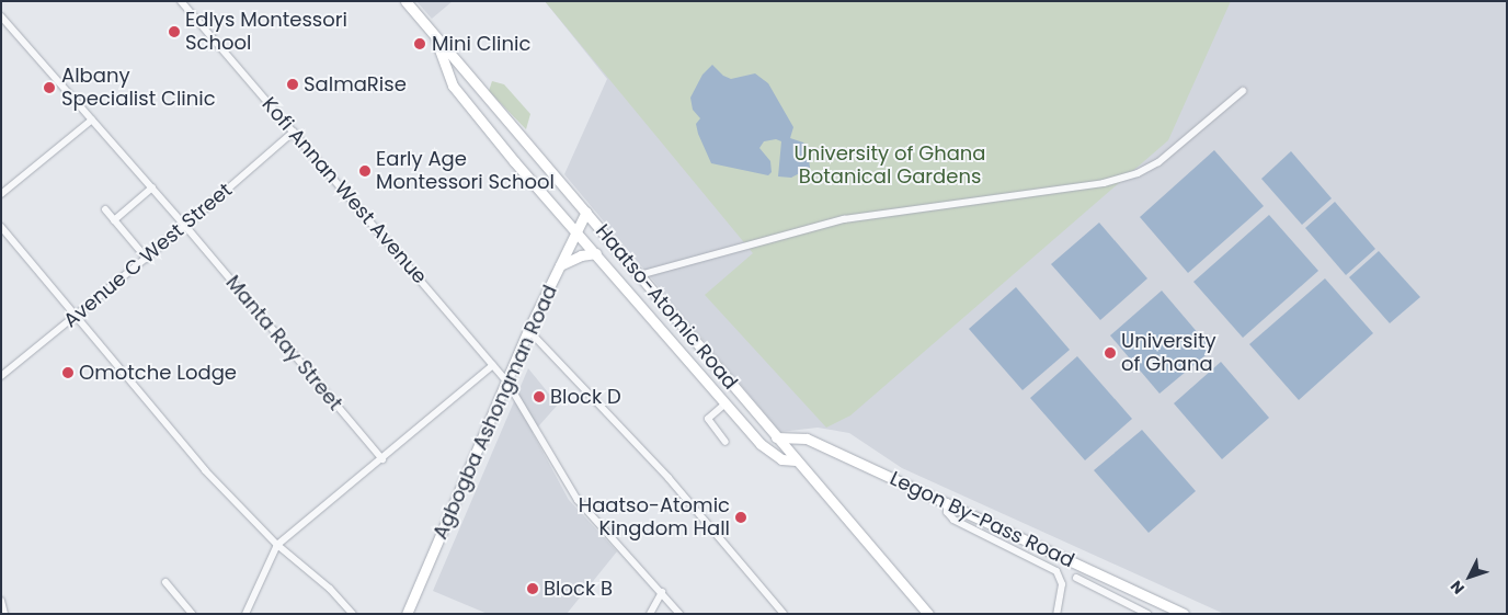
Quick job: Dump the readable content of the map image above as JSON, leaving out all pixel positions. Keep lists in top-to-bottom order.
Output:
{
  "streets": {
    "street": [
      "Kofi Annan West Avenue",
      "Avenue C West Street",
      "Haatso-Atomic Road",
      "Manta Ray Street",
      "Agbogba Ashongman Road",
      "Legon By-Pass Road"
    ]
  },
  "crossings": [
    ["Kofi Annan West Avenue", "Avenue C West Street"],
    ["Kofi Annan West Avenue", "Agbogba Ashongman Road"],
    ["Avenue C West Street", "Manta Ray Street"],
    ["Haatso-Atomic Road", "Agbogba Ashongman Road"],
    ["Haatso-Atomic Road", "Legon By-Pass Road"]
  ],
  "parks": ["University of Ghana Botanical Gardens"],
  "places": [
    "Edlys Montessori School",
    "Mini Clinic",
    "SalmaRise",
    "Albany Specialist Clinic",
    "Early Age Montessori School",
    "University of Ghana",
    "Omotche Lodge",
    "Block D",
    "Haatso-Atomic Kingdom Hall",
    "Block B"
  ],
  "north": "bottom left"
}
